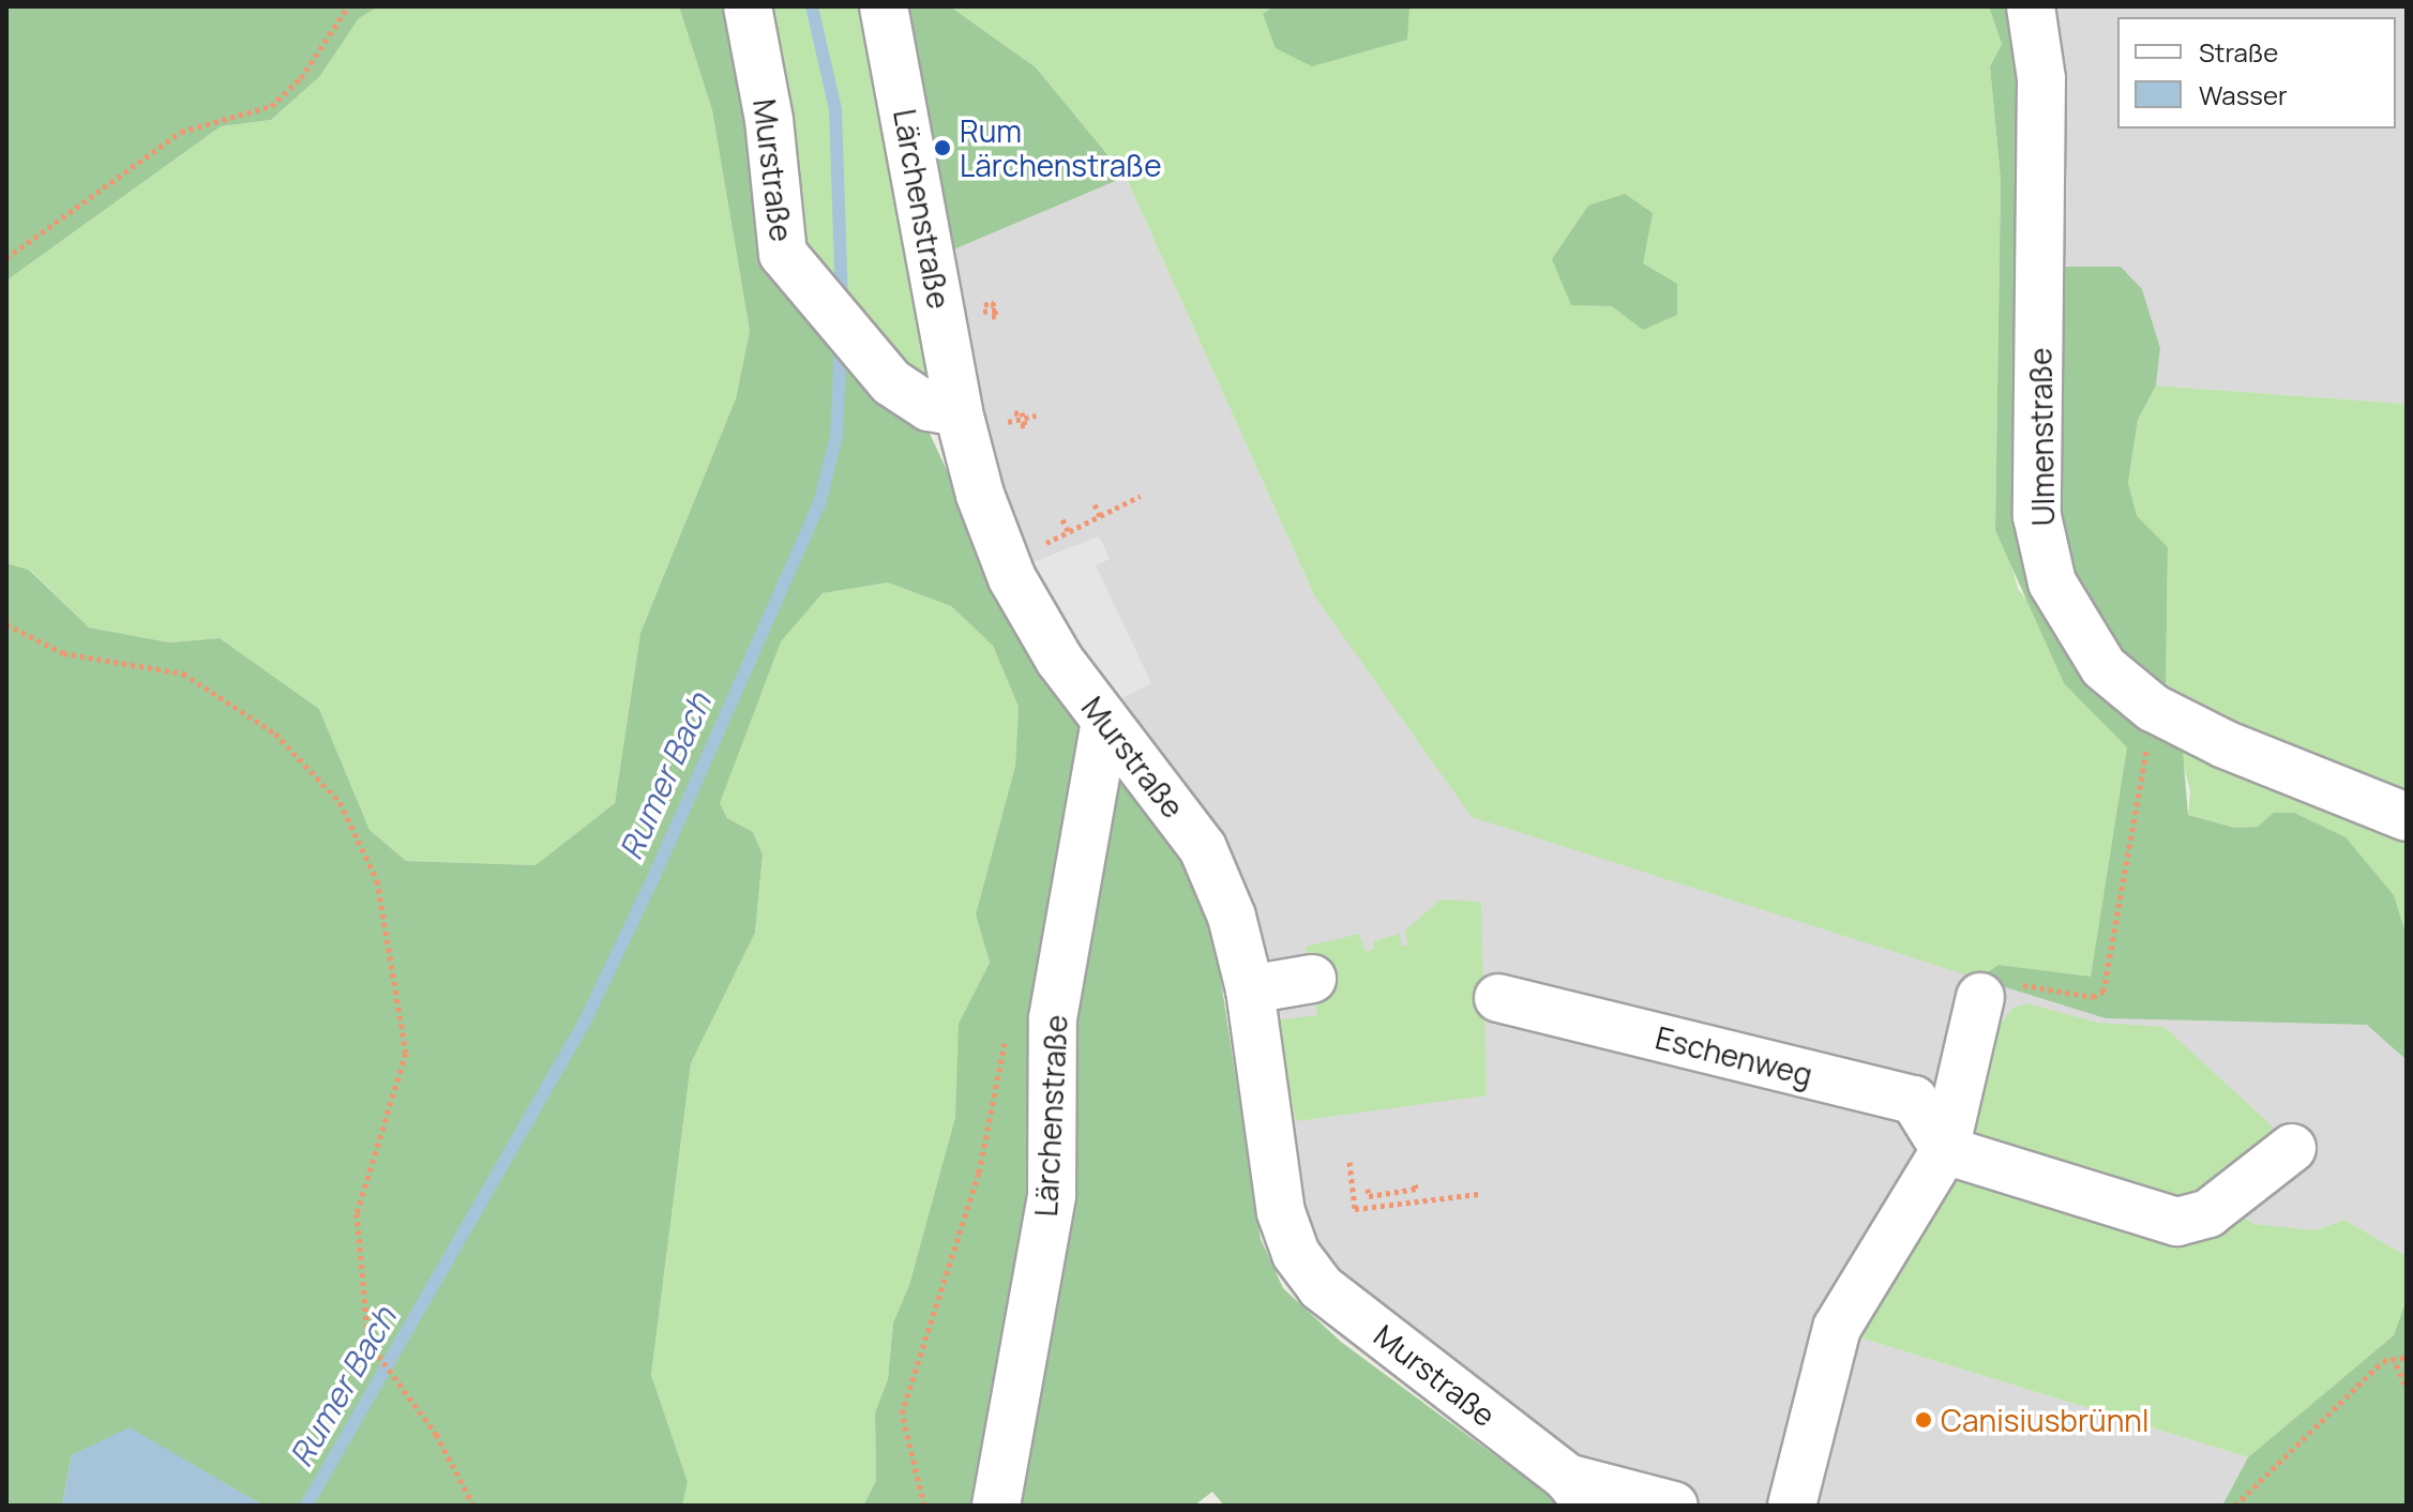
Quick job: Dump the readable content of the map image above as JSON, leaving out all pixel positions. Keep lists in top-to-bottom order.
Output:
{
  "streets": {
    "street": [
      "Murstraße",
      "Lärchenstraße",
      "Ulmenstraße",
      "Eschenweg"
    ]
  },
  "crossings": [
    ["Murstraße", "Lärchenstraße"]
  ],
  "water": ["Rumer Bach"],
  "places": ["Rum Lärchenstraße", "Canisiusbrünnl"],
  "legend": ["Straße", "Wasser"]
}
